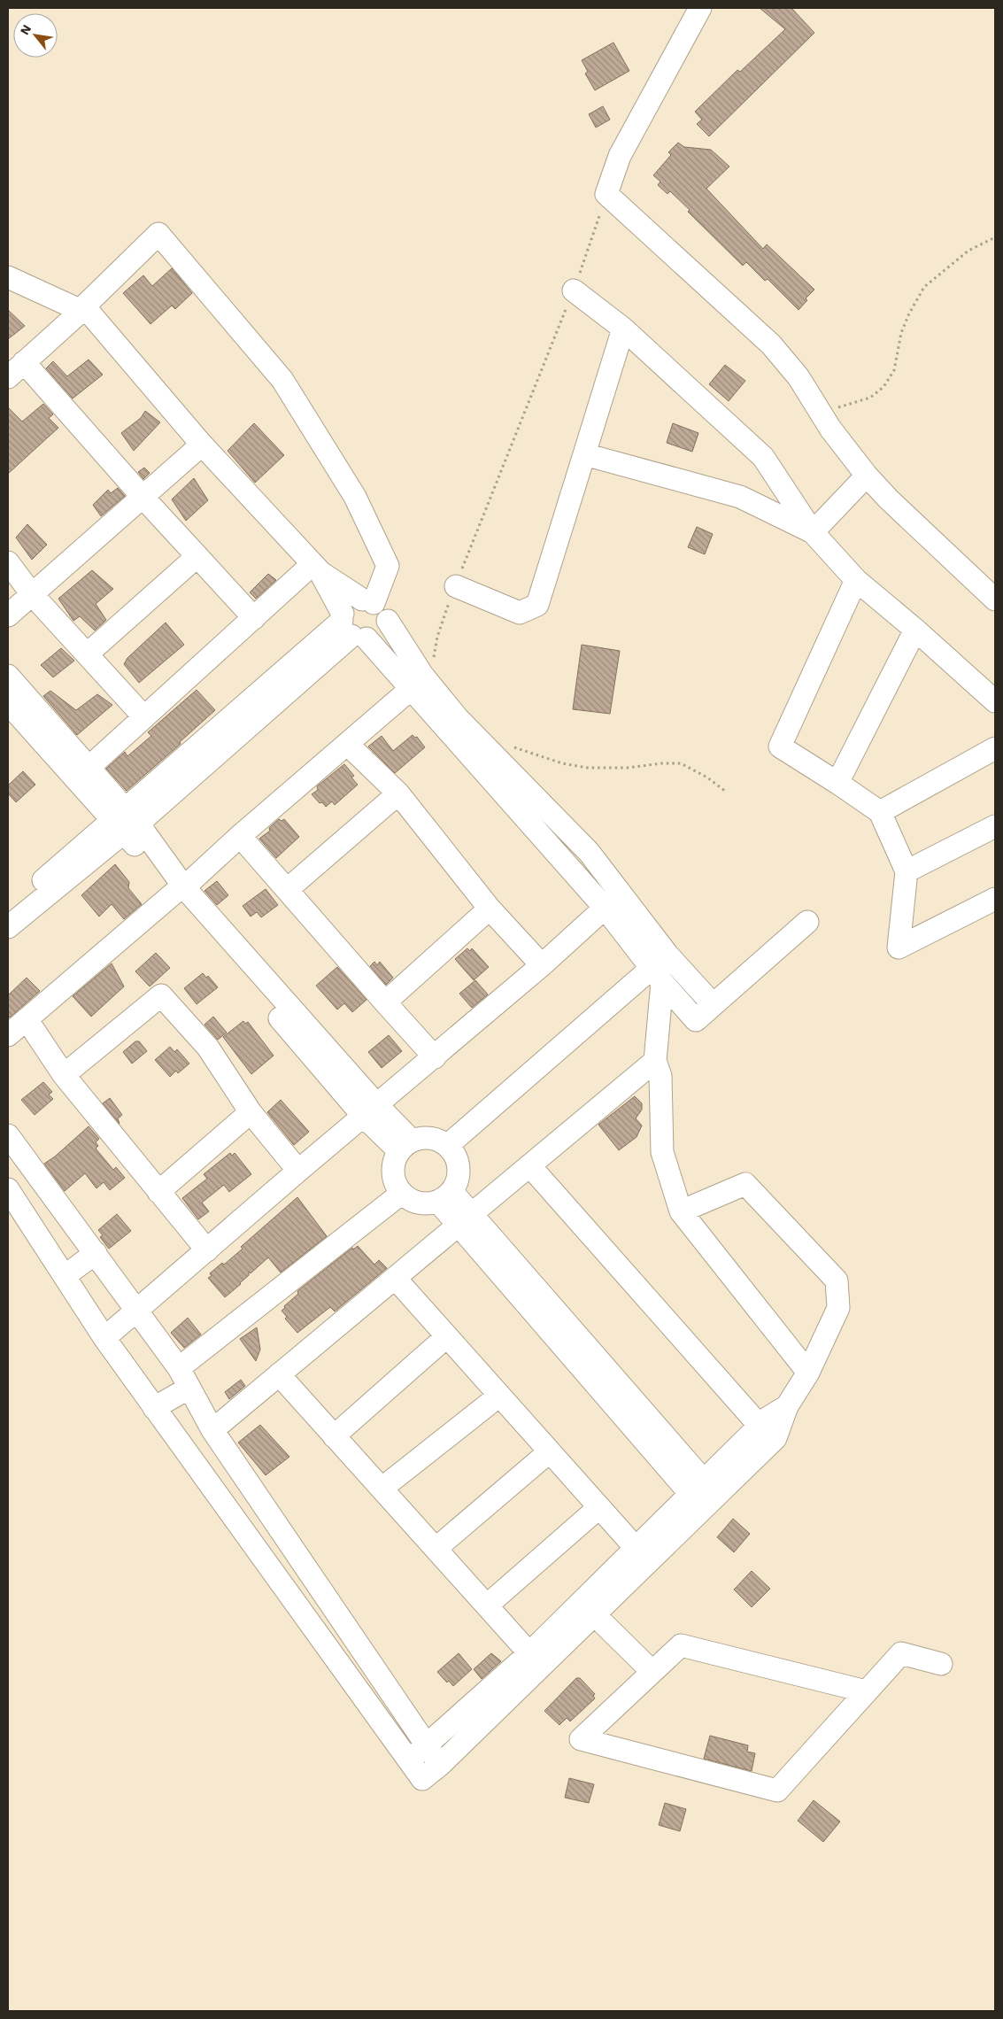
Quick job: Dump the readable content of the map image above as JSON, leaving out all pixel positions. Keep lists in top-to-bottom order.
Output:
{
  "north": "top left"
}
